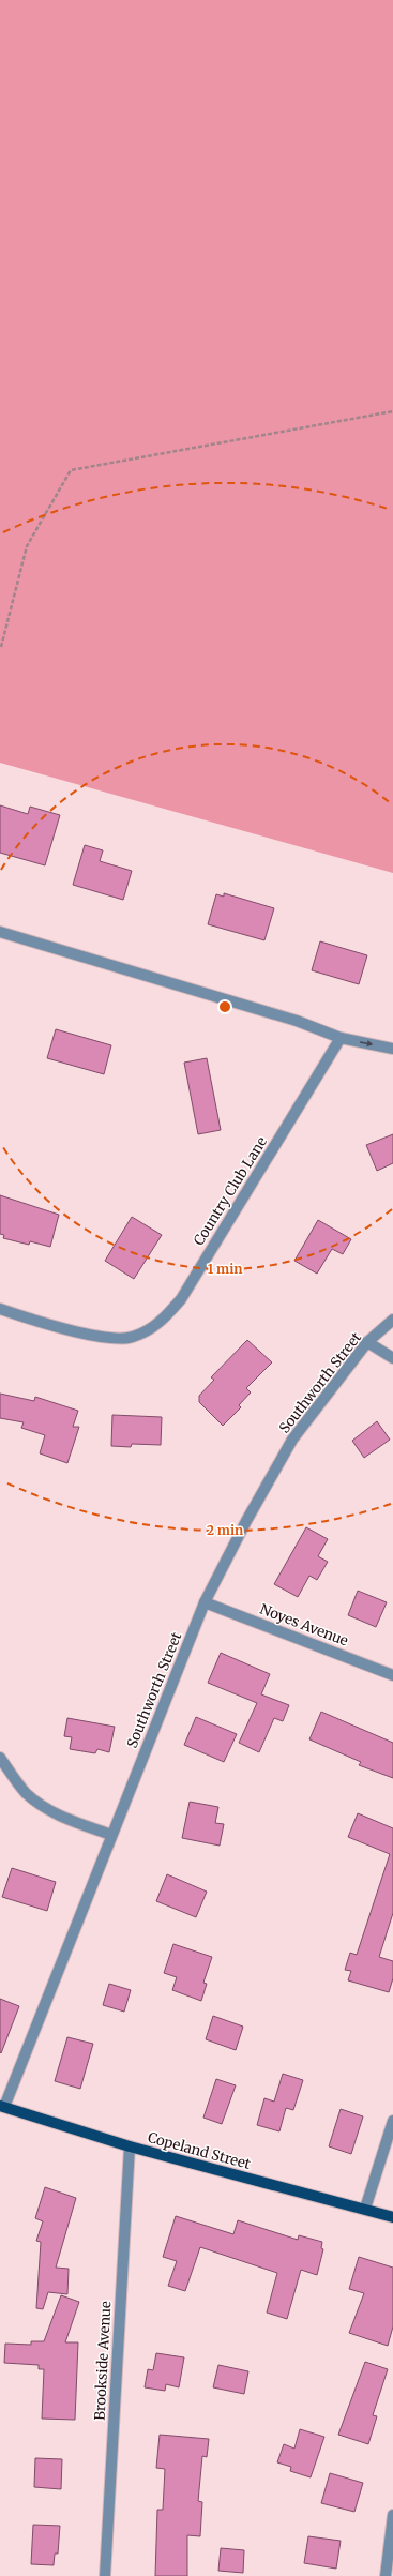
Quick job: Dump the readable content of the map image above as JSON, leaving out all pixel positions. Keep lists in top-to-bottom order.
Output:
{
  "streets": {
    "main road": ["Copeland Street"],
    "street": [
      "Country Club Lane",
      "Southworth Street",
      "Noyes Avenue",
      "Brookside Avenue"
    ]
  },
  "crossings": [
    ["Southworth Street", "Noyes Avenue"],
    ["Southworth Street", "Copeland Street"],
    ["Copeland Street", "Brookside Avenue"]
  ],
  "rings": ["1 min", "2 min"]
}
